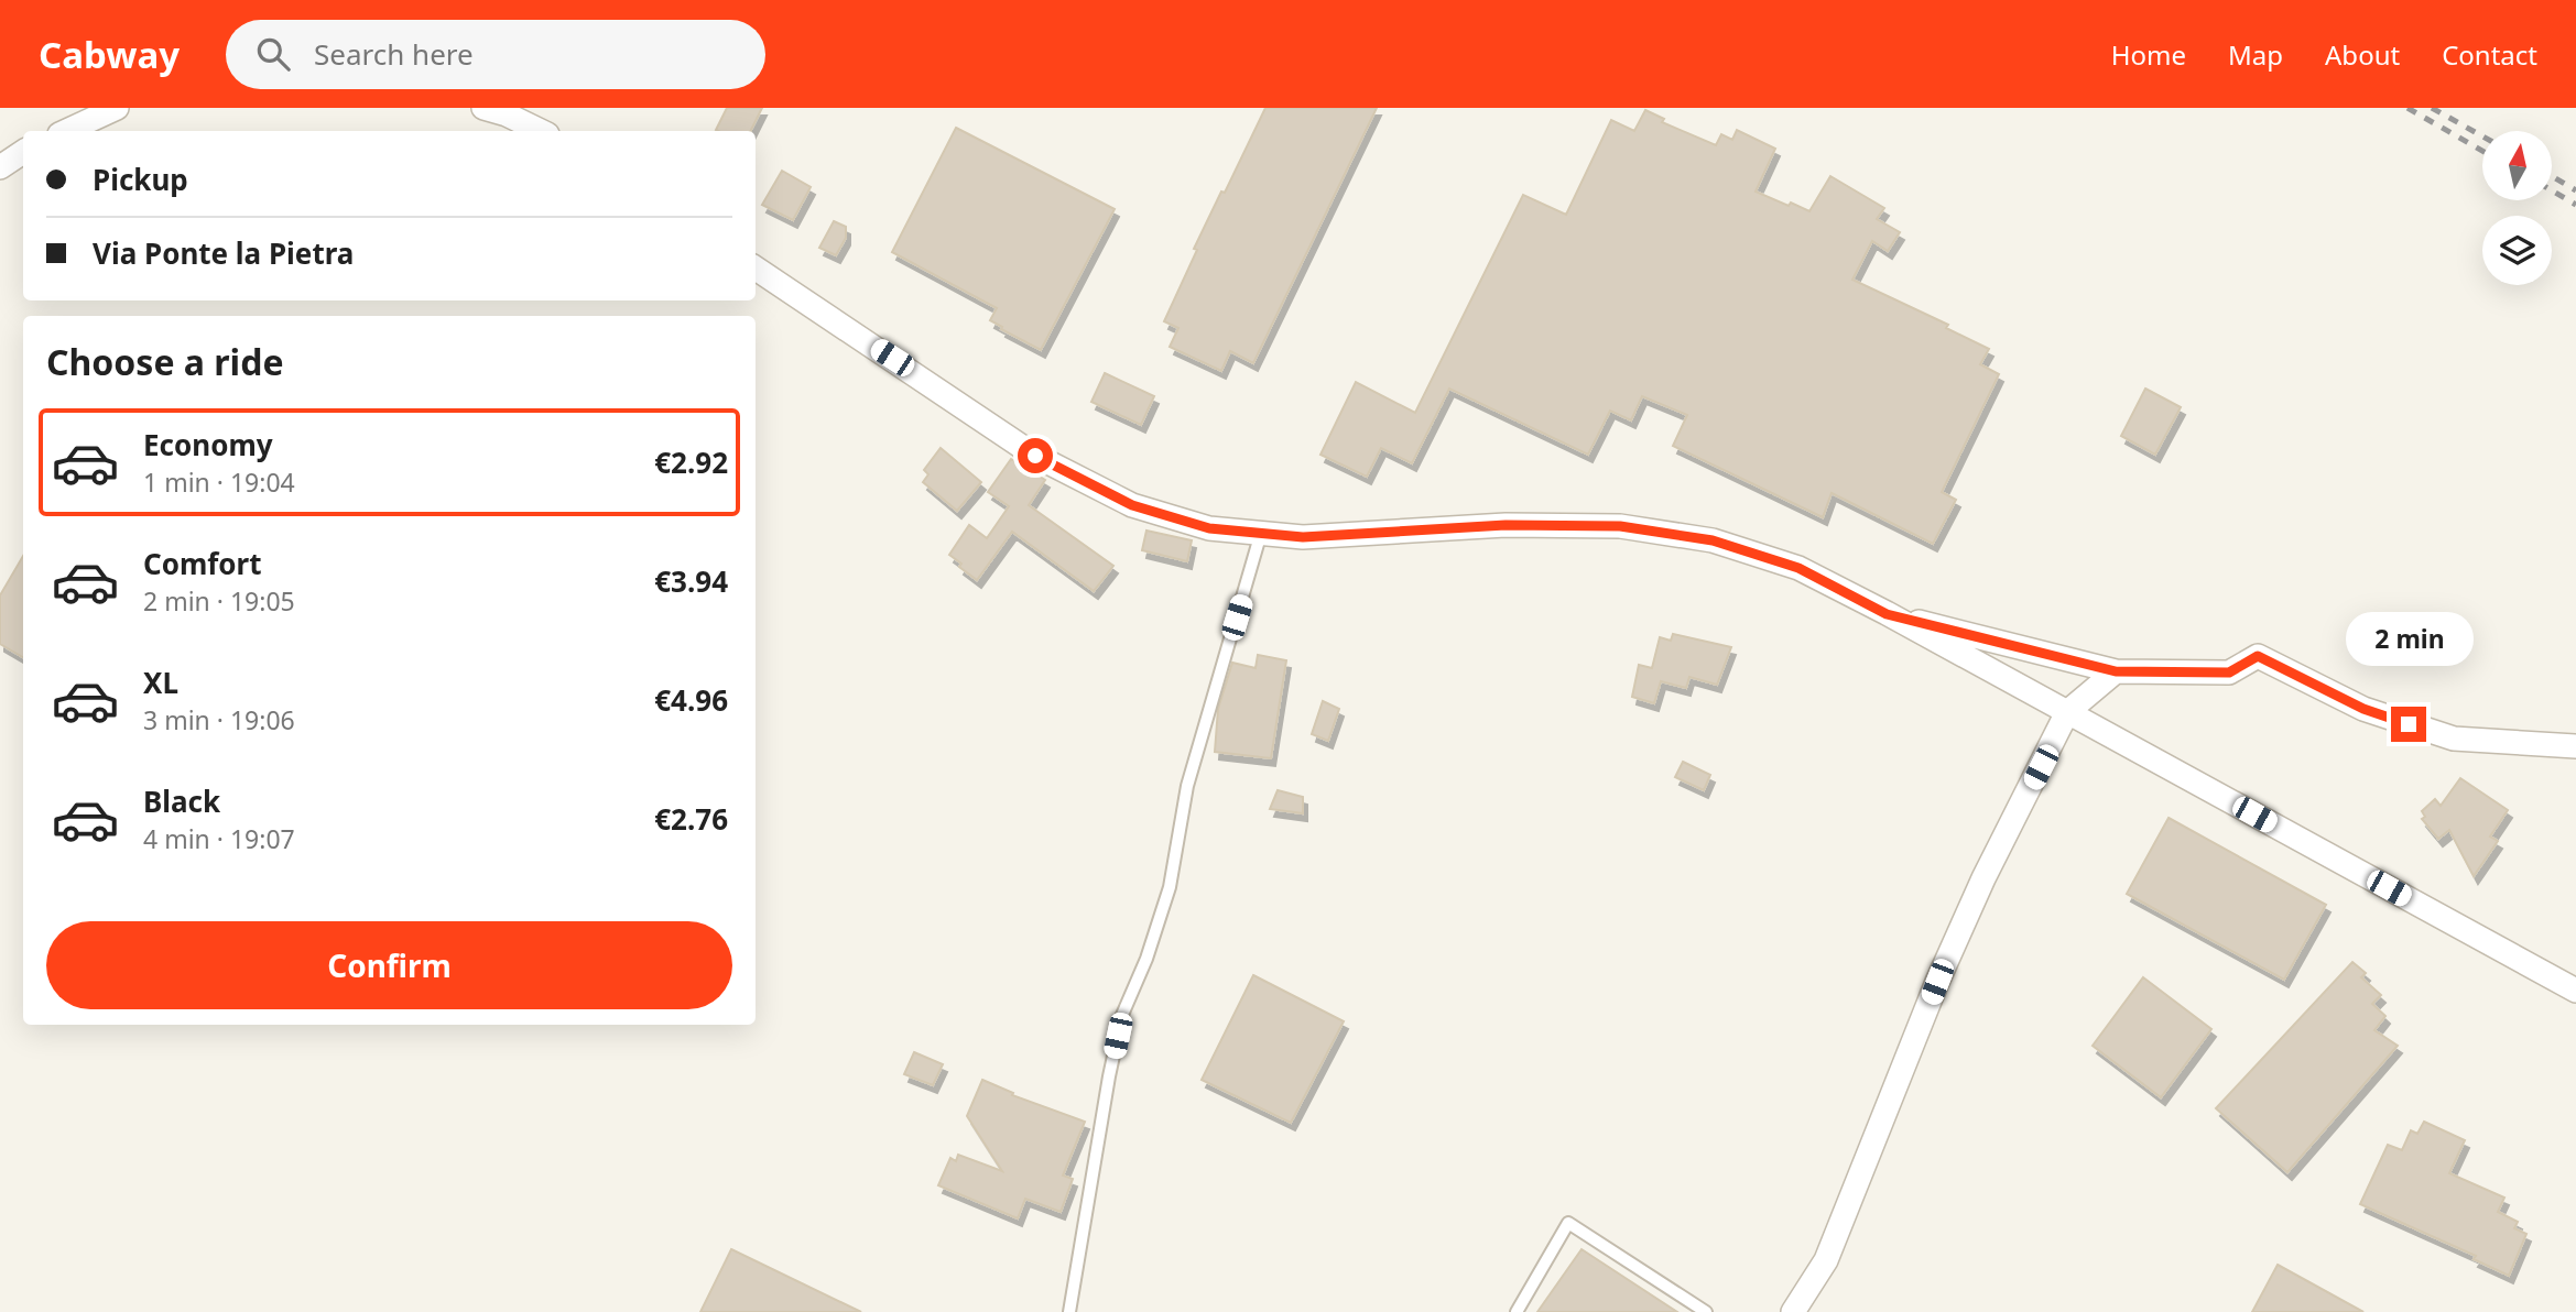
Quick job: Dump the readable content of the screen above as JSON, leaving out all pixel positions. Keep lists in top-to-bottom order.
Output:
{
  "north": "top",
  "page": {
    "header": "Cabway",
    "search": "Search here",
    "nav": [
      "Home",
      "Map",
      "About",
      "Contact"
    ],
    "banner": ["Pickup", "Via Ponte la Pietra"],
    "heading": "Choose a ride",
    "list": [
      {
        "name": "Economy",
        "note": "1 min · 19:04",
        "value": "€2.92"
      },
      {
        "name": "Comfort",
        "note": "2 min · 19:05",
        "value": "€3.94"
      },
      {
        "name": "XL",
        "note": "3 min · 19:06",
        "value": "€4.96"
      },
      {
        "name": "Black",
        "note": "4 min · 19:07",
        "value": "€2.76"
      }
    ],
    "bubble": "2 min",
    "buttons": "Confirm"
  }
}
